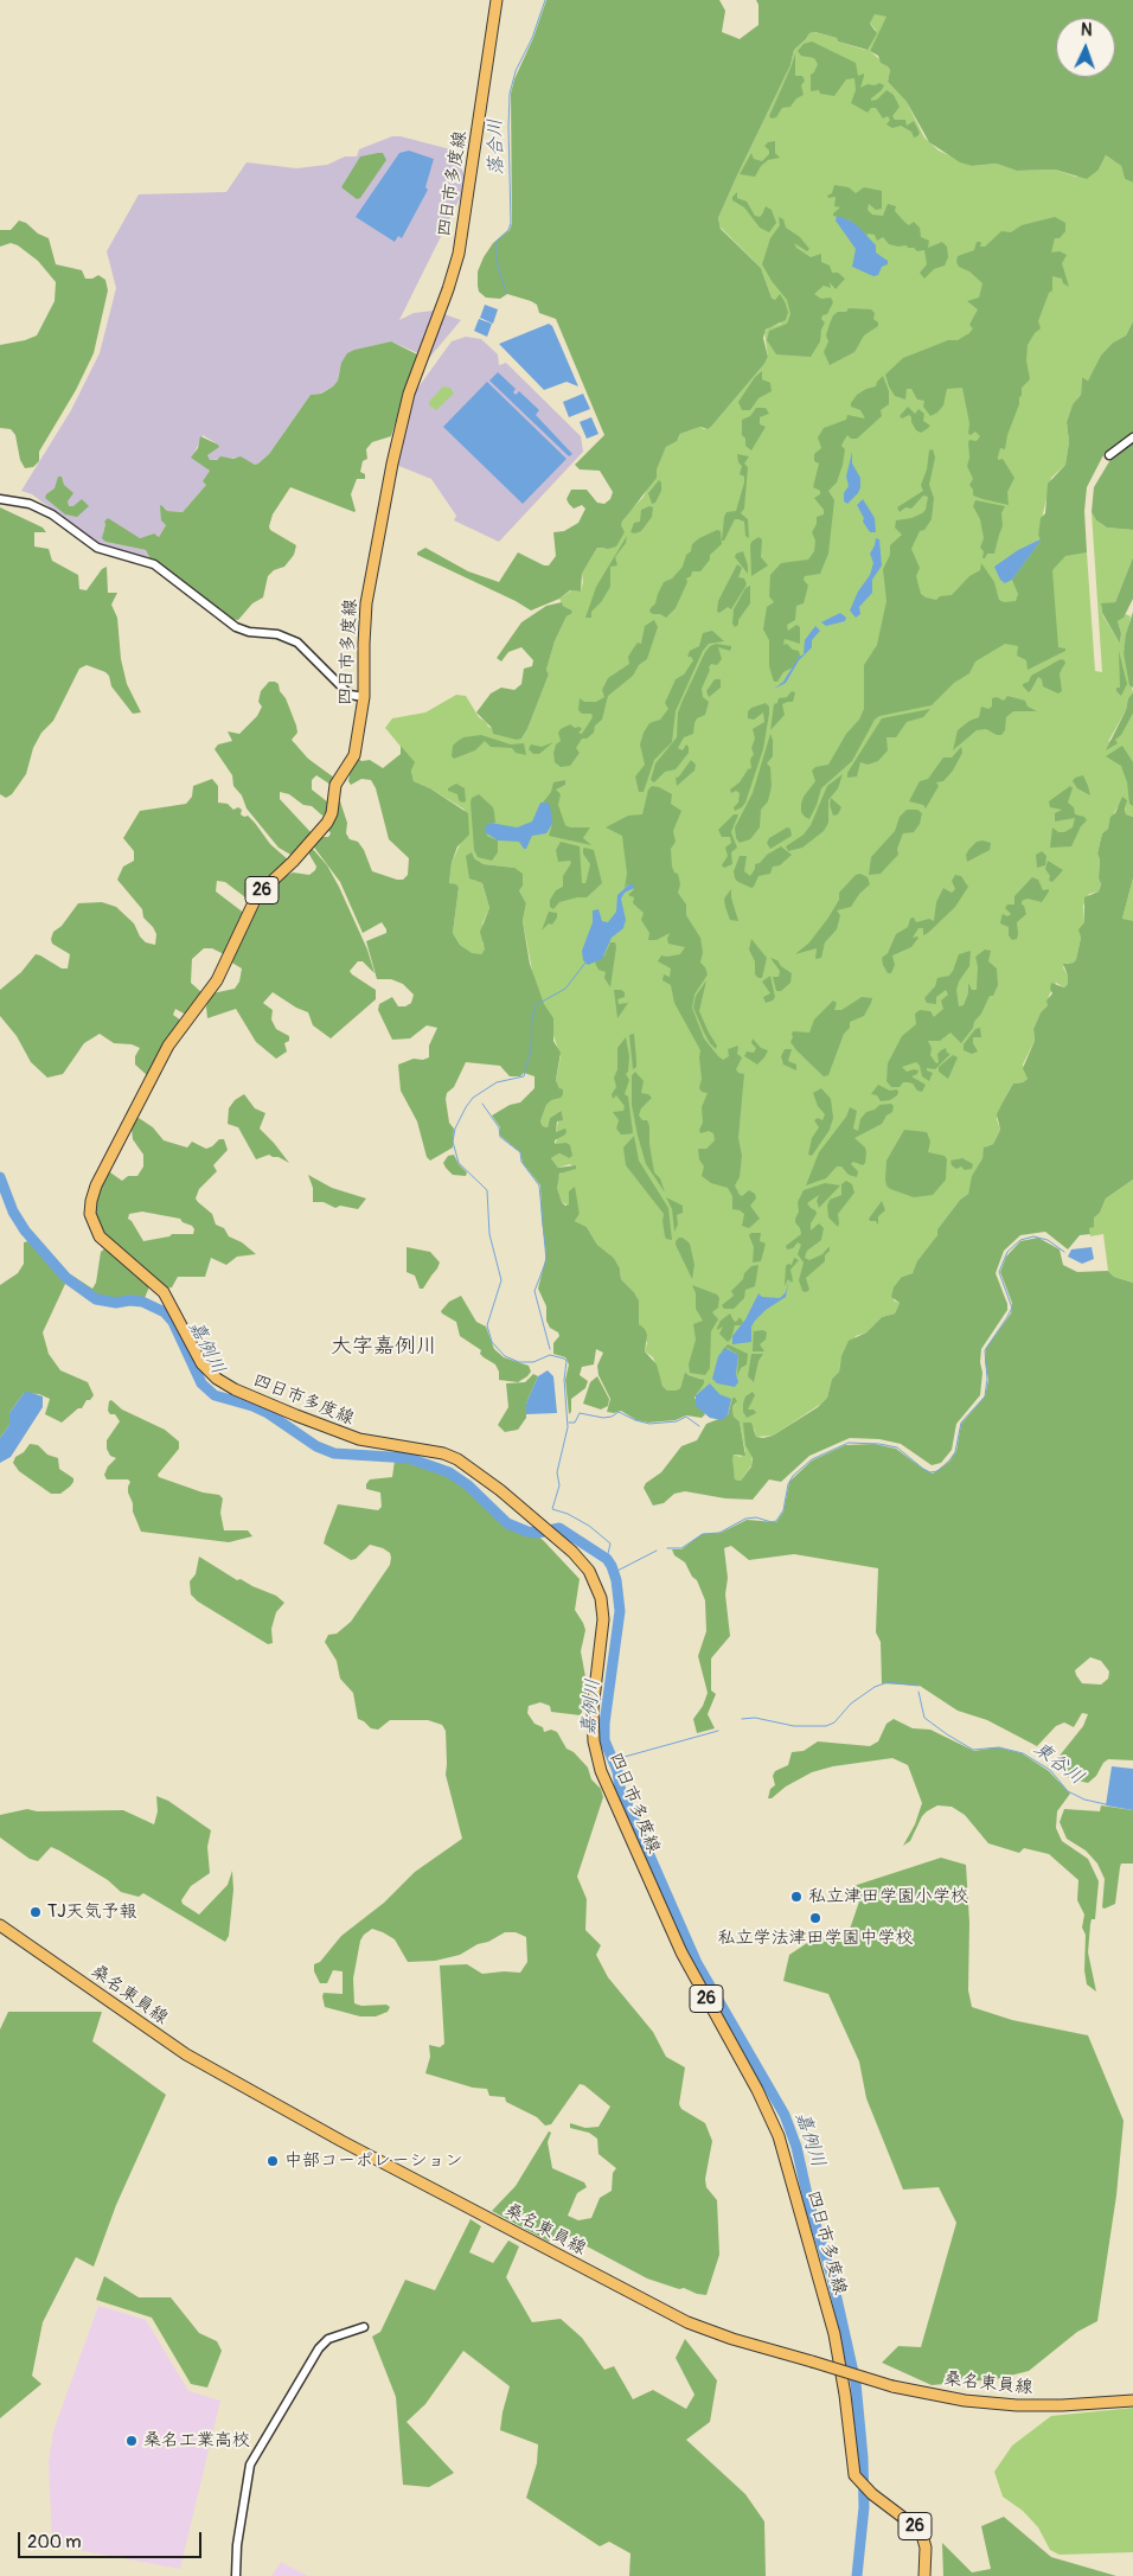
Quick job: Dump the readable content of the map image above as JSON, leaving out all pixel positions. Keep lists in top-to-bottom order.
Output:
{
  "streets": {
    "main road": ["四日市多度線", "26", "桑名東員線"]
  },
  "districts": ["大字嘉例川"],
  "water": ["落合川", "嘉例川", "東谷川"],
  "places": [
    "私立津田学園小学校",
    "TJ天気予報",
    "私立学法津田学園中学校",
    "中部コーポレーション",
    "桑名工業高校"
  ],
  "scale_bar": "200 m",
  "north": "top"
}
